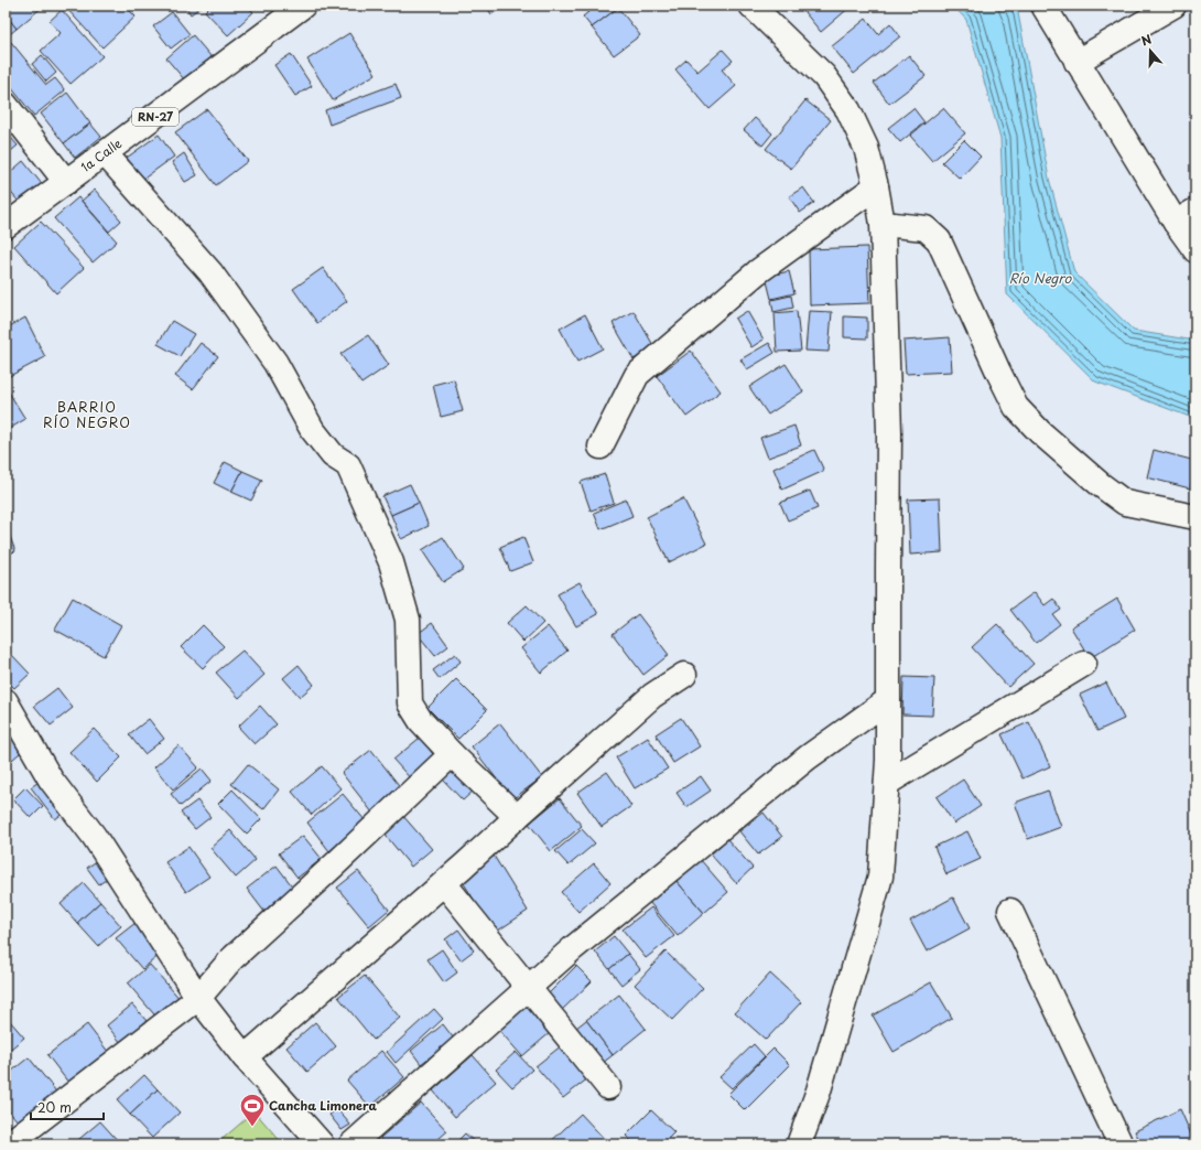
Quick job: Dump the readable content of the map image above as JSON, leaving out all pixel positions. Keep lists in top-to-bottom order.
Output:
{
  "streets": {
    "street": ["RN-27", "1a Calle"]
  },
  "districts": ["BARRIO RÍO NEGRO"],
  "water": ["Río Negro"],
  "places": {
    "sports": ["Cancha Limonera"]
  },
  "scale_bar": "20 m",
  "north": "top"
}
